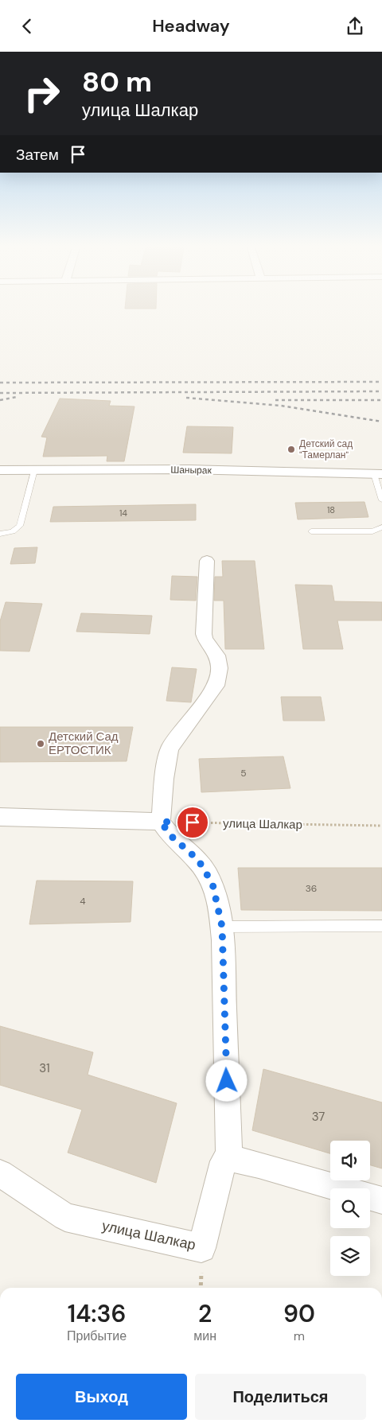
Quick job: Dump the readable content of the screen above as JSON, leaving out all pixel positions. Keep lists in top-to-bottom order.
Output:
{
  "streets": {
    "street": ["Шанырак", "улица Шалкар"]
  },
  "places": ["Детский сад \"Тамерлан\"", "Детский Сад ЕРТОСТИК"],
  "house_numbers": [
    "18",
    "14",
    "5",
    "36",
    "4",
    "31",
    "37"
  ],
  "page": {
    "header": "Headway",
    "turn": ["80 m", "улица Шалкар"],
    "then": "Затем",
    "eta": [
      "14:36",
      "Прибытие",
      "2",
      "мин",
      "90",
      "m"
    ],
    "buttons": ["Выход", "Поделиться"]
  }
}
